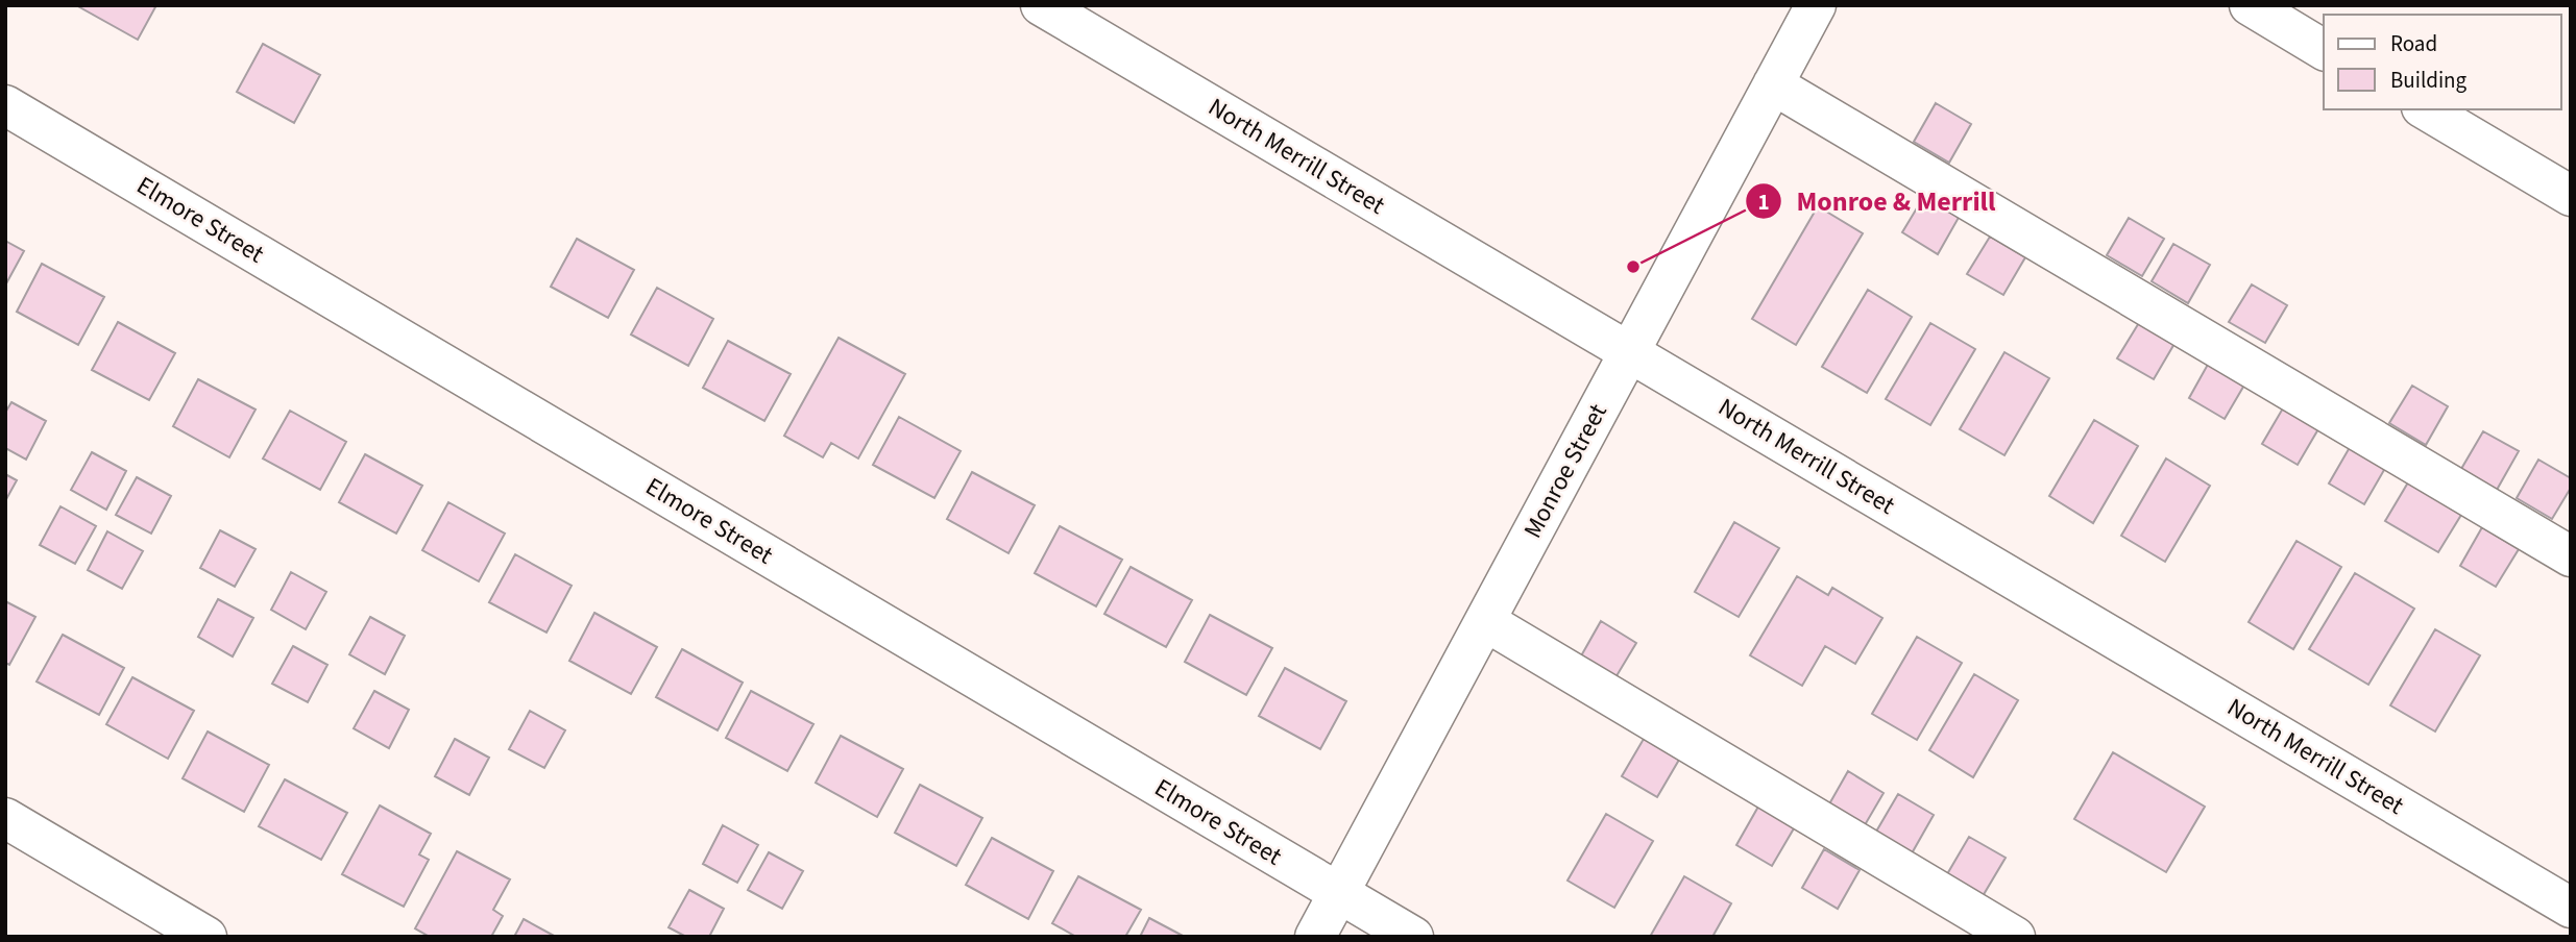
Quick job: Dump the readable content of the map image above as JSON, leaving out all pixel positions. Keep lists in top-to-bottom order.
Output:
{
  "streets": {
    "street": ["North Merrill Street", "Elmore Street", "Monroe Street"]
  },
  "crossings": [
    ["North Merrill Street", "Monroe Street"],
    ["Elmore Street", "Monroe Street"]
  ],
  "places": ["Monroe & Merrill"],
  "legend": ["Road", "Building"]
}
